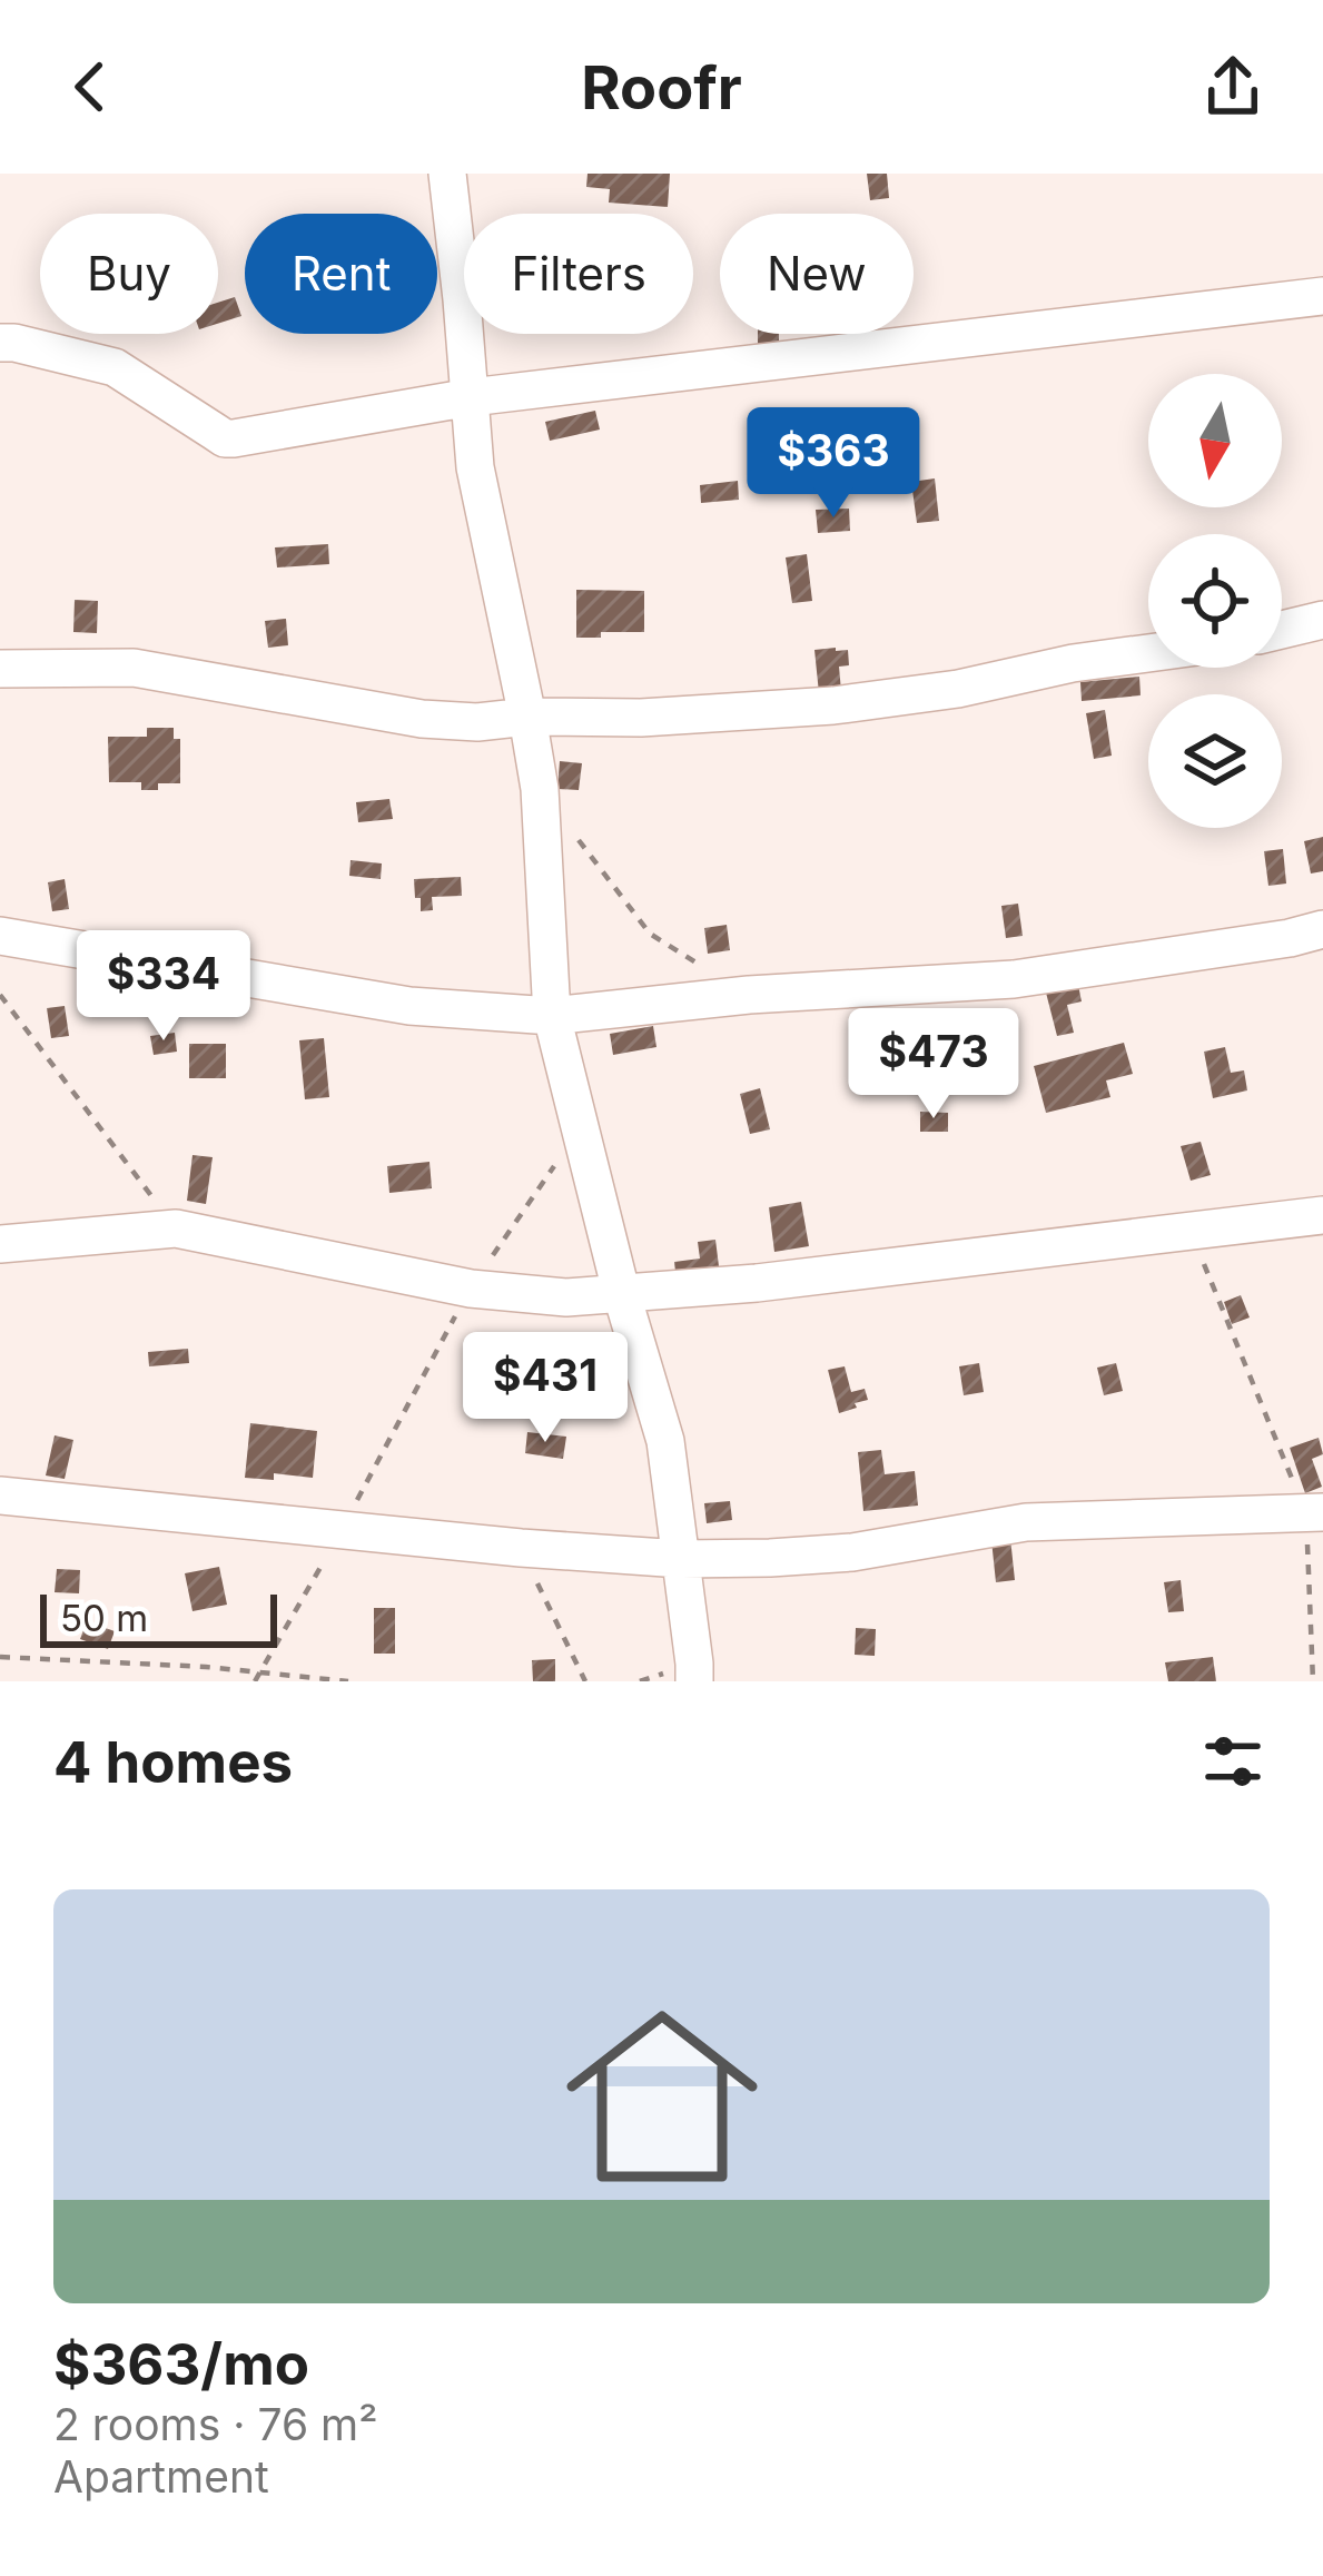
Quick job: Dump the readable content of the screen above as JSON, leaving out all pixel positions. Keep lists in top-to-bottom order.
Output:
{
  "scale_bar": "50 m",
  "north": "bottom",
  "page": {
    "header": "Roofr",
    "chip": [
      "Buy",
      "Rent",
      "Filters",
      "New"
    ],
    "price": [
      "$363",
      "$334",
      "$473",
      "$431"
    ],
    "scale": "50 m",
    "heading": "4 homes",
    "list": [
      {
        "name": "$363/mo",
        "note": "2 rooms · 76 m² · Apartment"
      }
    ]
  }
}
